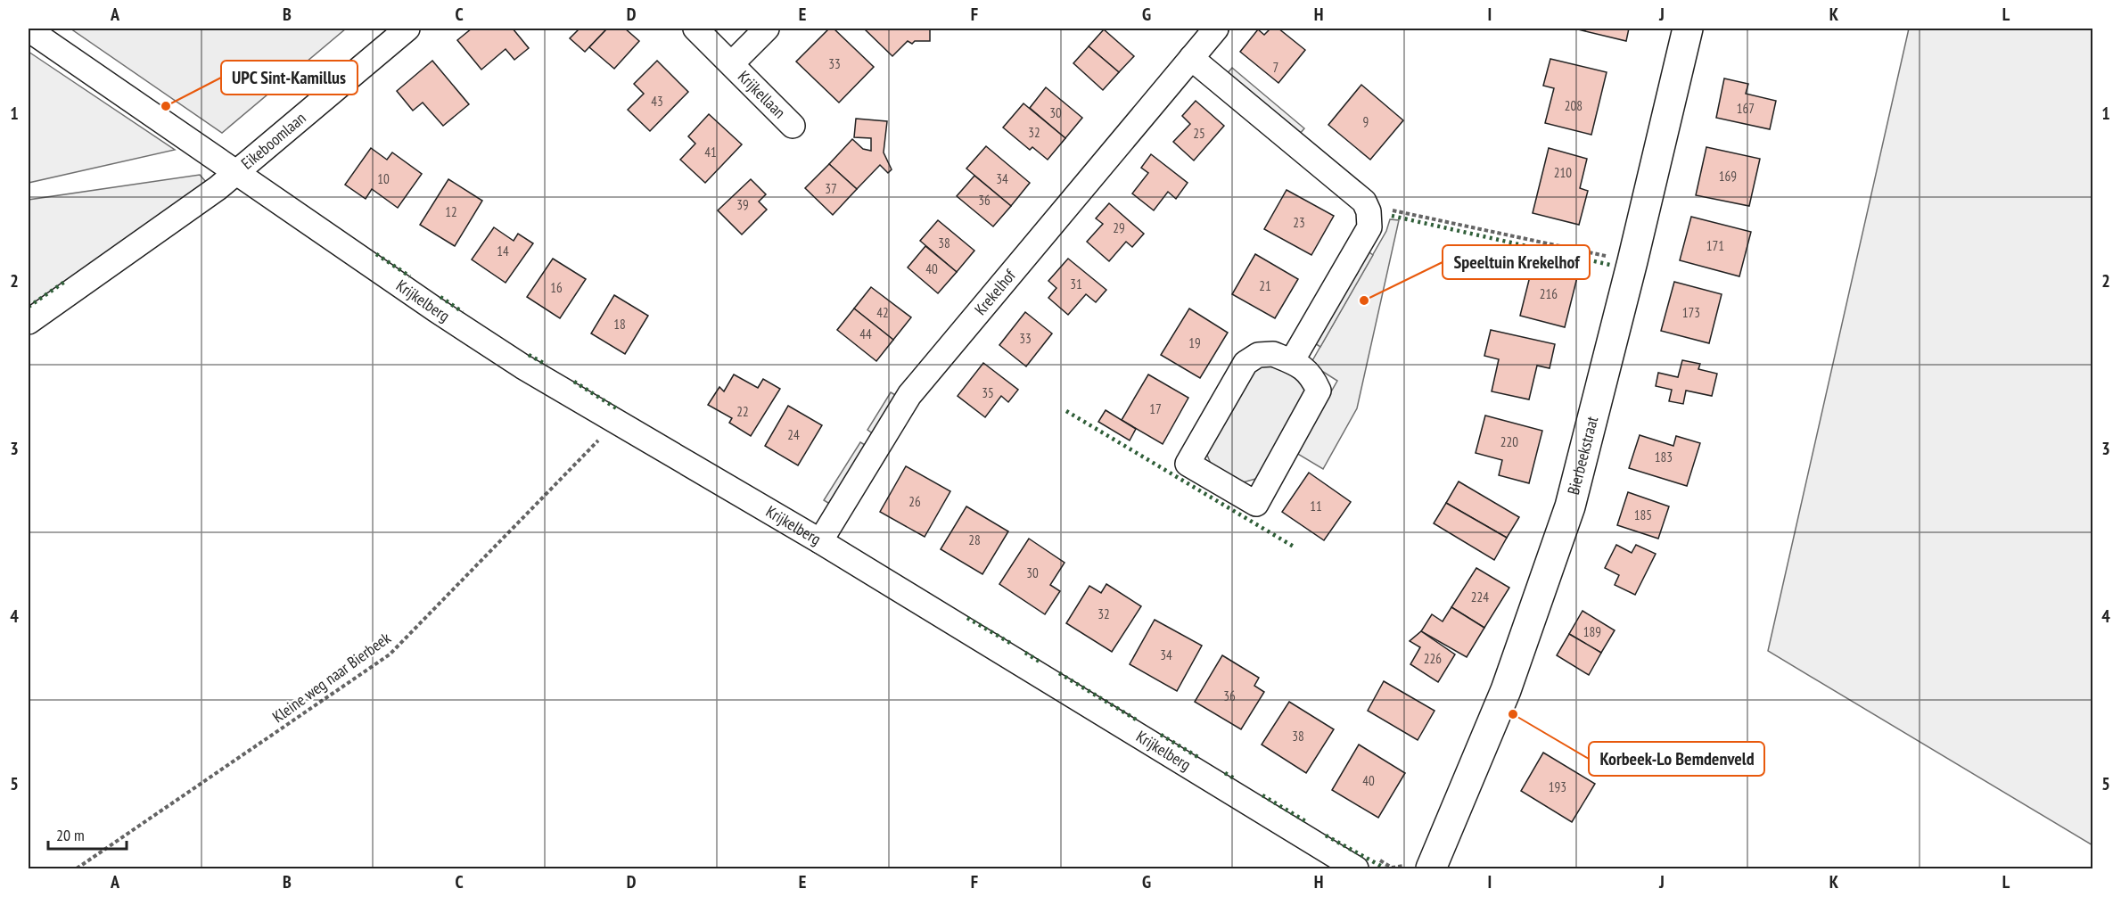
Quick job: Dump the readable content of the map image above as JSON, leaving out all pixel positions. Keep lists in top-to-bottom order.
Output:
{
  "streets": {
    "street": [
      "Krijkellaan",
      "Eikeboomlaan",
      "Krekelhof",
      "Krijkelberg",
      "Bierbeekstraat"
    ],
    "path": ["Kleine weg naar Bierbeek"]
  },
  "crossings": [
    ["Eikeboomlaan", "Krijkelberg"],
    ["Krekelhof", "Krijkelberg"],
    ["Krijkelberg", "Kleine weg naar Bierbeek"]
  ],
  "places": ["UPC Sint-Kamillus", "Speeltuin Krekelhof", "Korbeek-Lo Bemdenveld"],
  "house_numbers": [
    "33",
    "7",
    "43",
    "208",
    "167",
    "30",
    "9",
    "32",
    "25",
    "41",
    "210",
    "169",
    "10",
    "34",
    "37",
    "36",
    "39",
    "12",
    "23",
    "29",
    "38",
    "171",
    "14",
    "40",
    "31",
    "21",
    "16",
    "216",
    "42",
    "173",
    "18",
    "44",
    "33",
    "19",
    "35",
    "17",
    "22",
    "24",
    "220",
    "183",
    "26",
    "11",
    "185",
    "28",
    "30",
    "224",
    "32",
    "189",
    "34",
    "226",
    "36",
    "38",
    "40",
    "193"
  ],
  "scale_bar": "20 m",
  "grid": {
    "columns": [
      "A",
      "B",
      "C",
      "D",
      "E",
      "F",
      "G",
      "H",
      "I",
      "J",
      "K",
      "L"
    ],
    "rows": [
      "1",
      "2",
      "3",
      "4",
      "5"
    ]
  }
}
